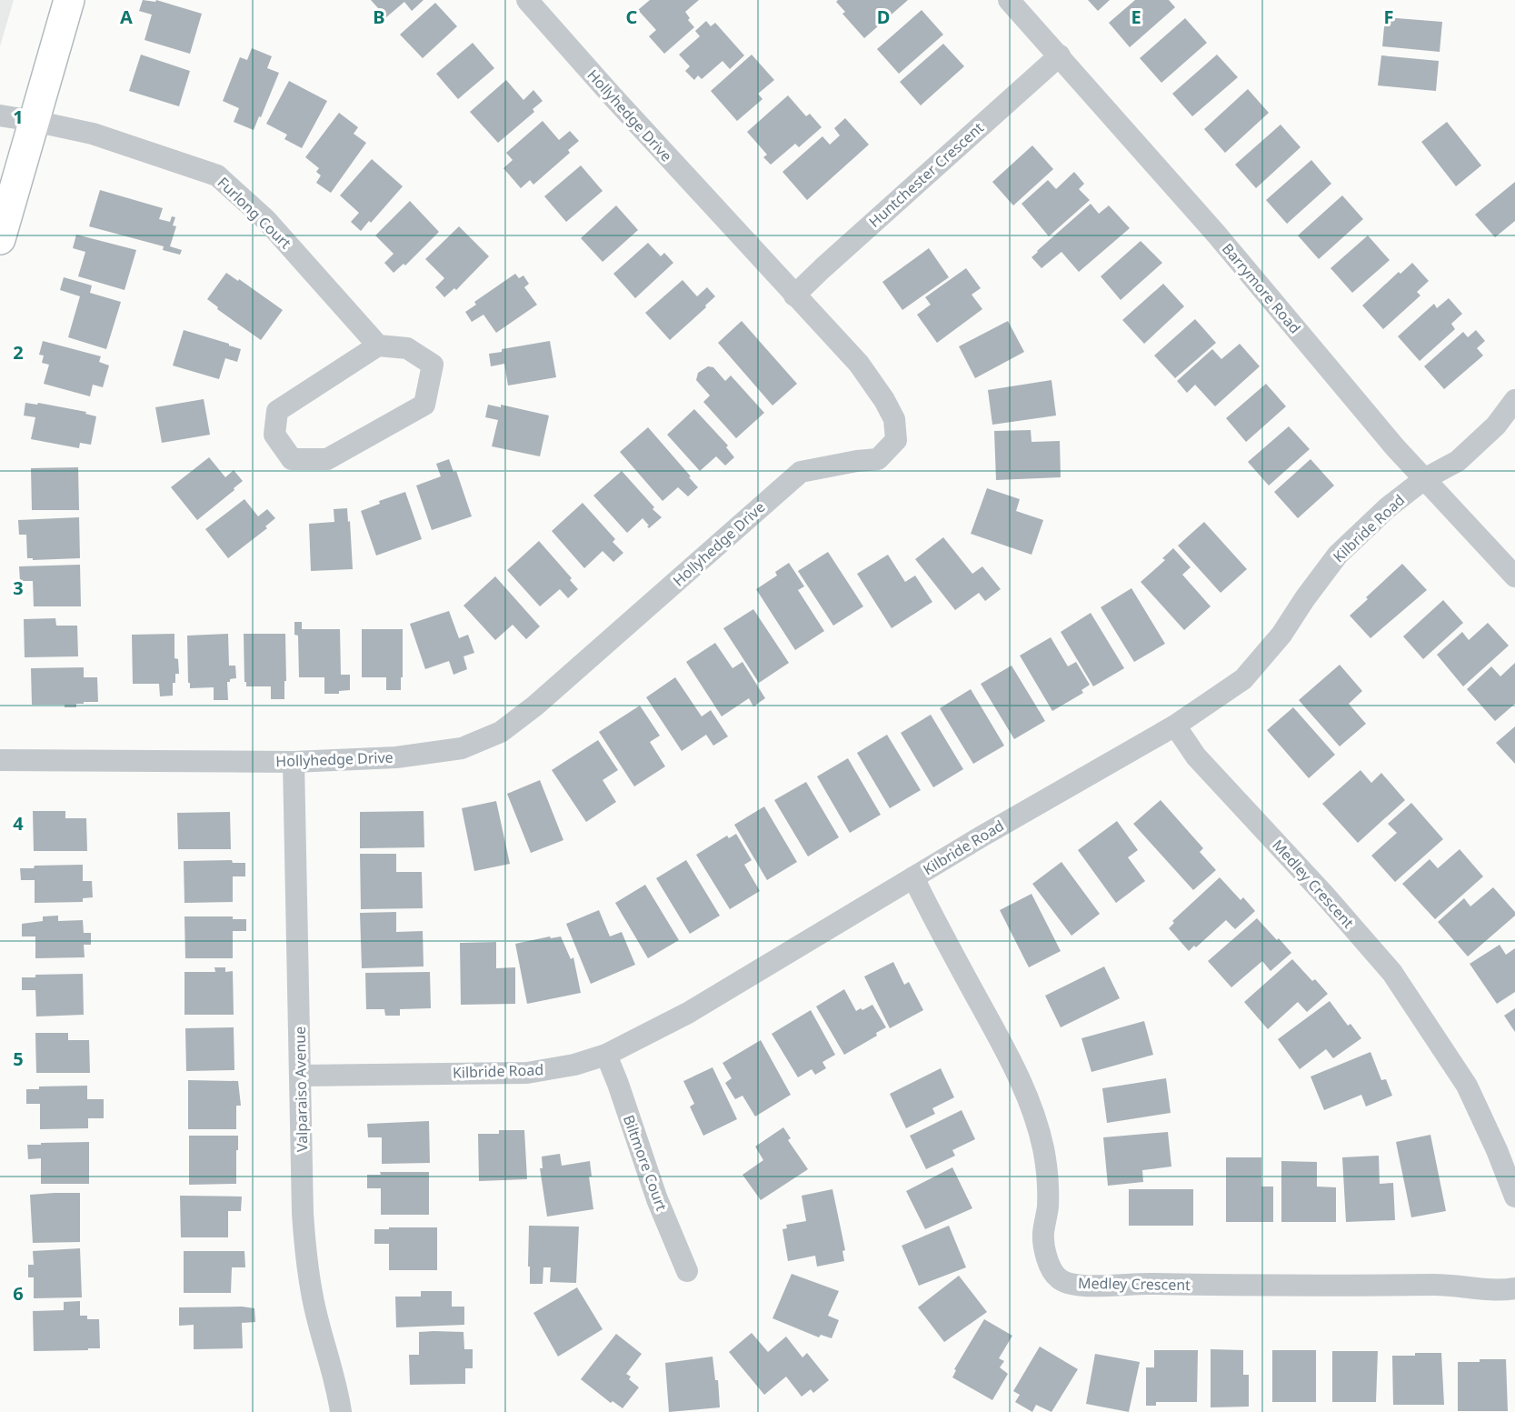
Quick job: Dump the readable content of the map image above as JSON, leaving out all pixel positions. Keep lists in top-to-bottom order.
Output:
{
  "streets": {
    "street": [
      "Hollyhedge Drive",
      "Huntchester Crescent",
      "Furlong Court",
      "Barrymore Road",
      "Kilbride Road",
      "Medley Crescent",
      "Valparaiso Avenue",
      "Biltmore Court"
    ]
  },
  "crossings": [
    ["Hollyhedge Drive", "Huntchester Crescent"],
    ["Hollyhedge Drive", "Valparaiso Avenue"],
    ["Huntchester Crescent", "Barrymore Road"],
    ["Barrymore Road", "Kilbride Road"],
    ["Kilbride Road", "Medley Crescent"],
    ["Kilbride Road", "Valparaiso Avenue"],
    ["Kilbride Road", "Biltmore Court"]
  ],
  "grid": {
    "columns": [
      "A",
      "B",
      "C",
      "D",
      "E",
      "F"
    ],
    "rows": [
      "1",
      "2",
      "3",
      "4",
      "5",
      "6"
    ]
  }
}
